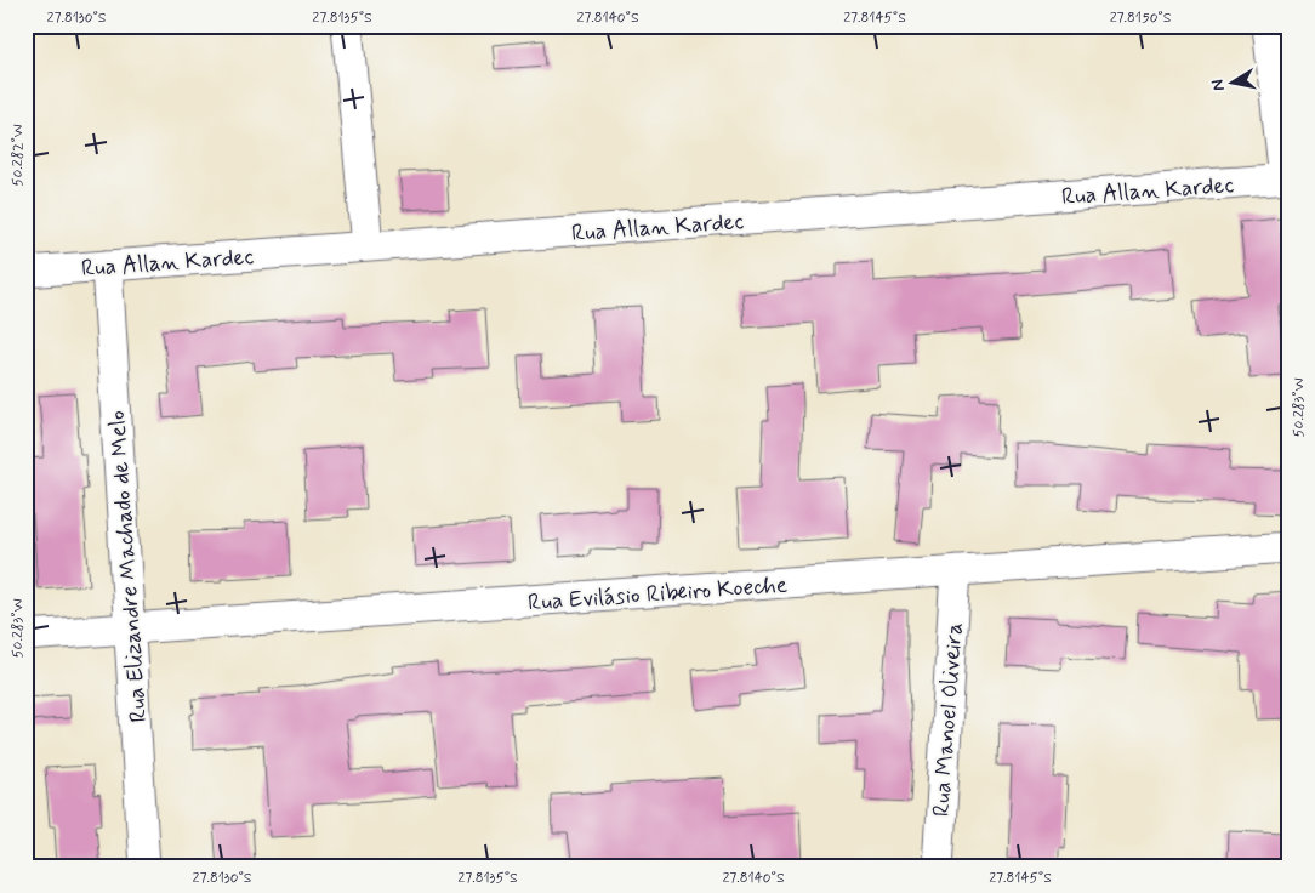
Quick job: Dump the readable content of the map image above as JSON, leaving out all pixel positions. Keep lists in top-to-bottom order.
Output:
{
  "streets": {
    "street": [
      "Rua Allan Kardec",
      "Rua Elizandre Machado de Melo",
      "Rua Evilásio Ribeiro Koeche",
      "Rua Manoel Oliveira"
    ]
  },
  "crossings": [
    ["Rua Allan Kardec", "Rua Elizandre Machado de Melo"],
    ["Rua Elizandre Machado de Melo", "Rua Evilásio Ribeiro Koeche"],
    ["Rua Evilásio Ribeiro Koeche", "Rua Manoel Oliveira"]
  ],
  "north": "left",
  "coordinates": [
    "27.8130°S",
    "27.8135°S",
    "27.8140°S",
    "27.8145°S",
    "27.8150°S",
    "50.282°W",
    "50.283°W"
  ]
}
